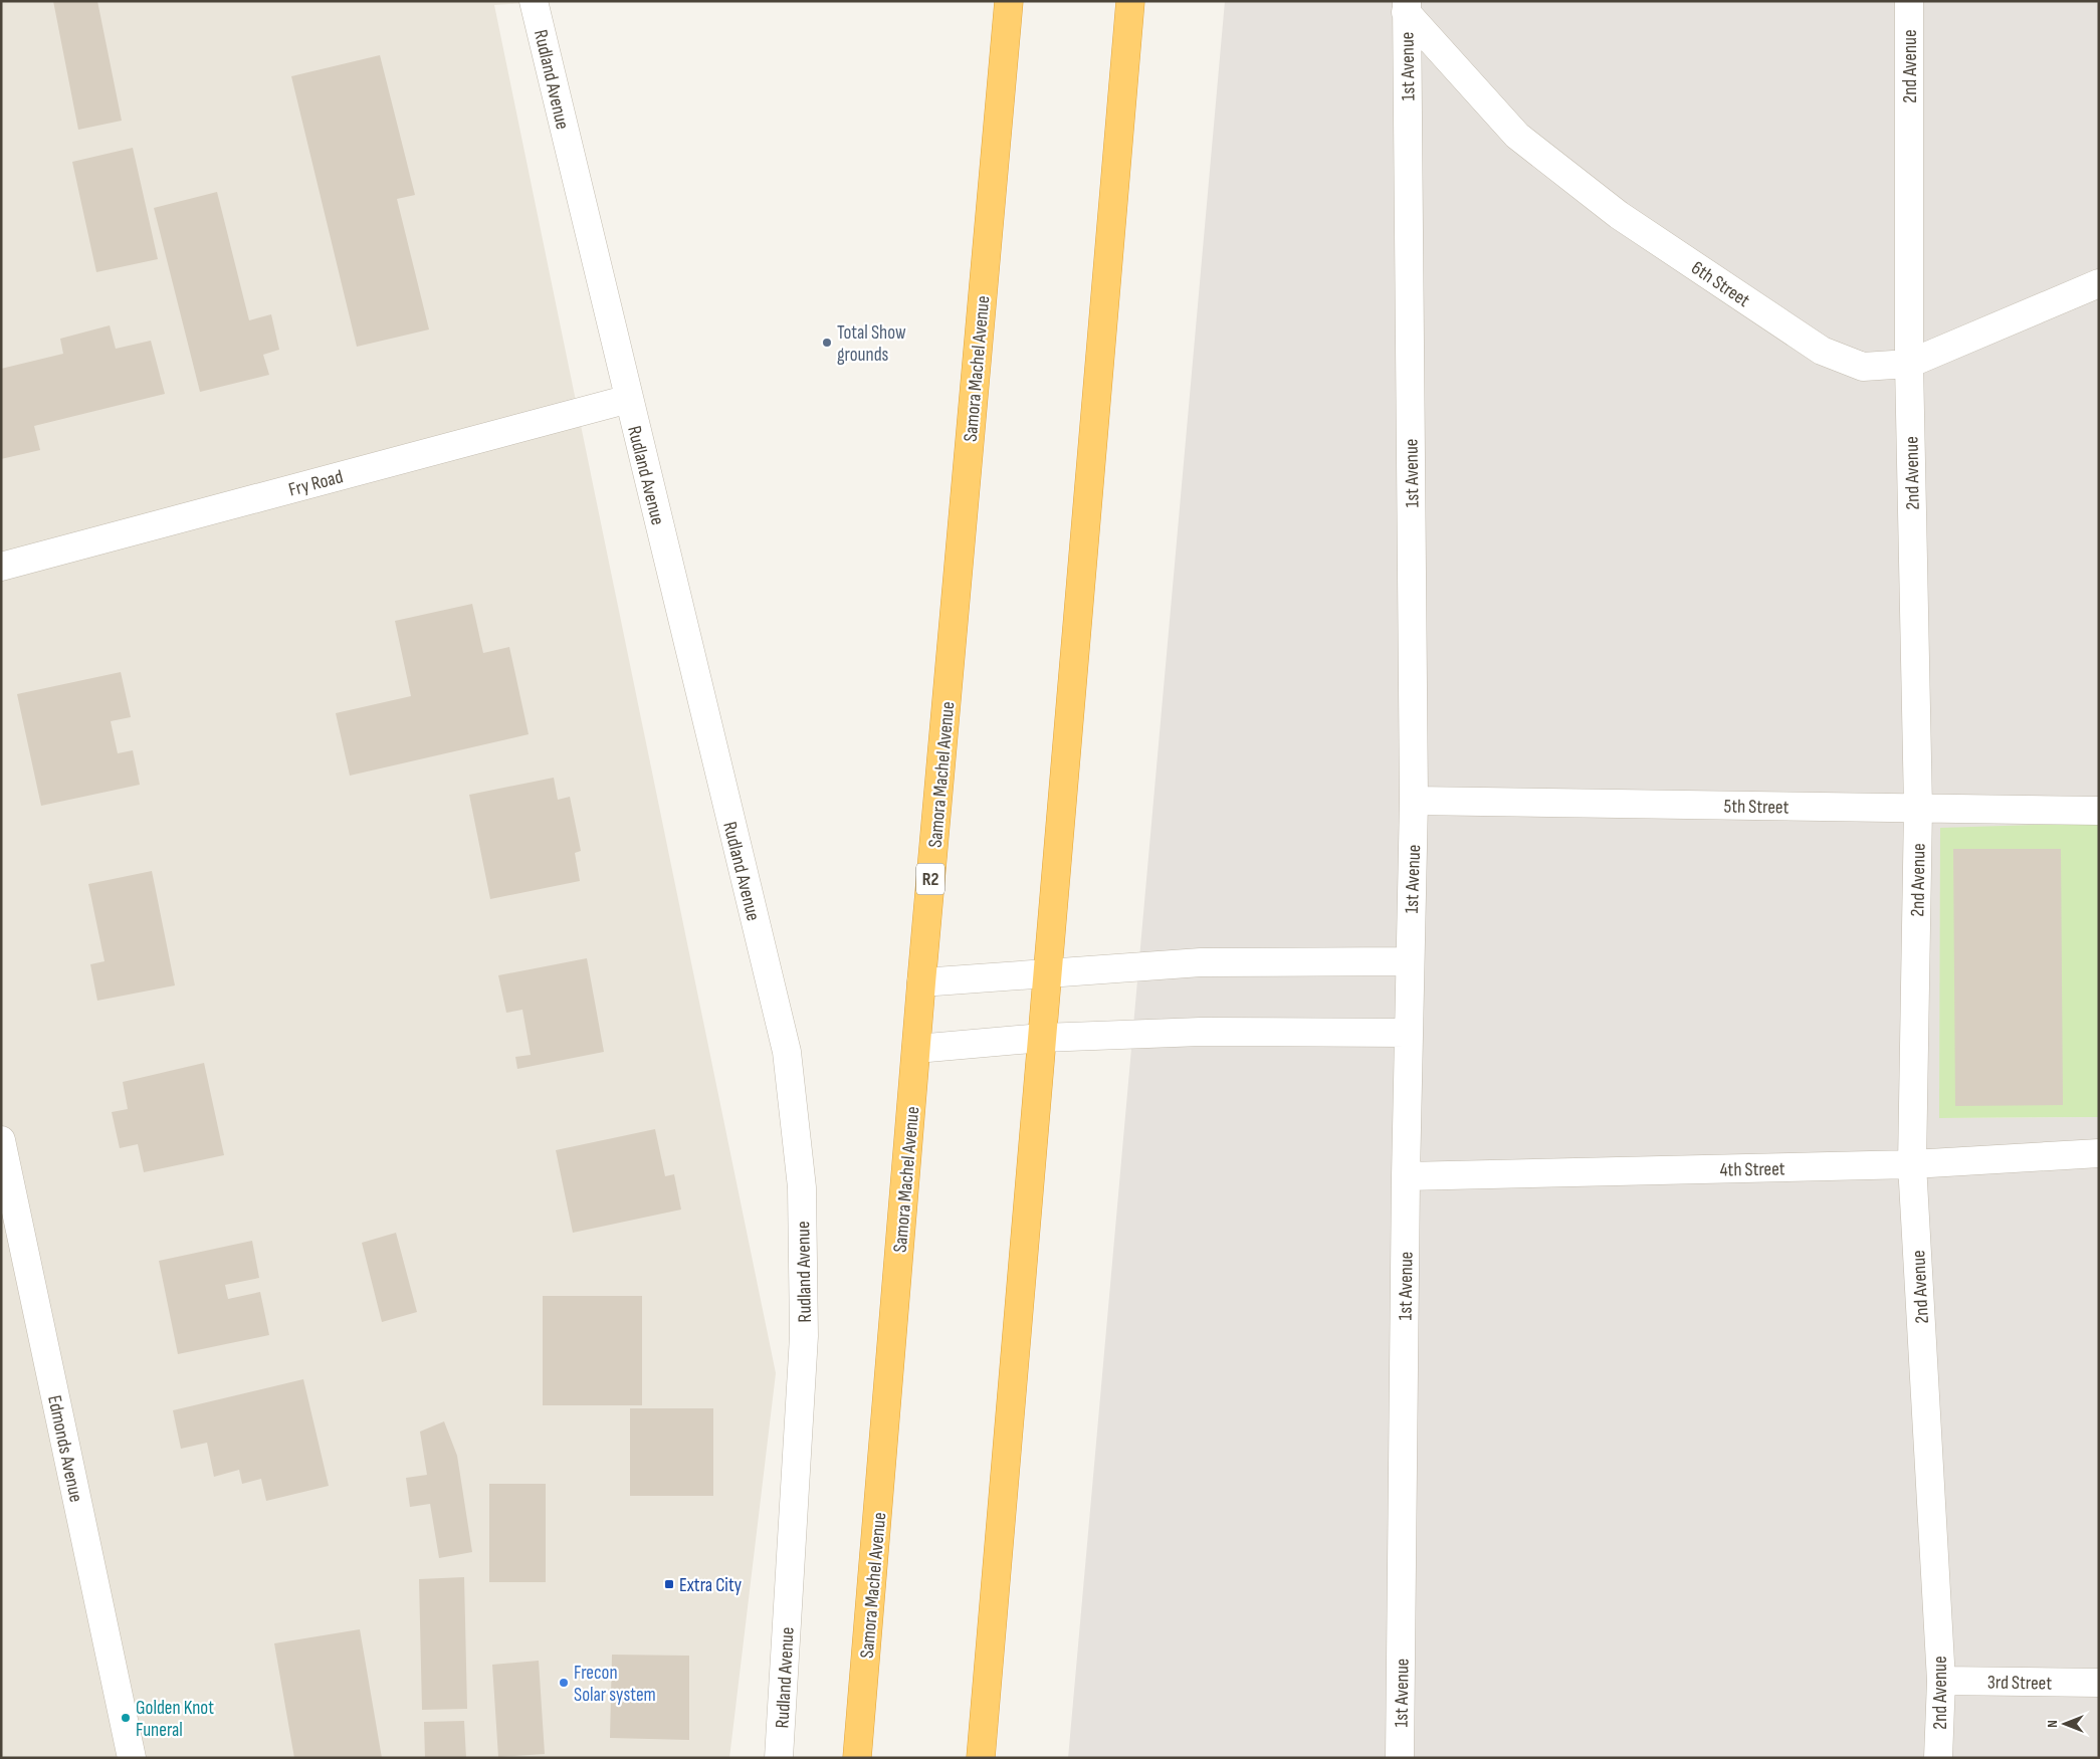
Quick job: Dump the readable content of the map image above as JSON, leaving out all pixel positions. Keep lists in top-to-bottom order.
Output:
{
  "streets": {
    "highway": ["Samora Machel Avenue", "R2"],
    "street": [
      "1st Avenue",
      "2nd Avenue",
      "Rudland Avenue",
      "6th Street",
      "Fry Road",
      "5th Street",
      "4th Street",
      "Edmonds Avenue",
      "3rd Street"
    ]
  },
  "crossings": [
    ["1st Avenue", "6th Street"],
    ["1st Avenue", "5th Street"],
    ["1st Avenue", "4th Street"],
    ["2nd Avenue", "6th Street"],
    ["2nd Avenue", "5th Street"],
    ["2nd Avenue", "4th Street"],
    ["2nd Avenue", "3rd Street"],
    ["Rudland Avenue", "Fry Road"]
  ],
  "places": {
    "other": ["Total Show grounds", "Frecon Solar system", "Golden Knot Funeral"],
    "transit": ["Extra City"]
  },
  "north": "left"
}
